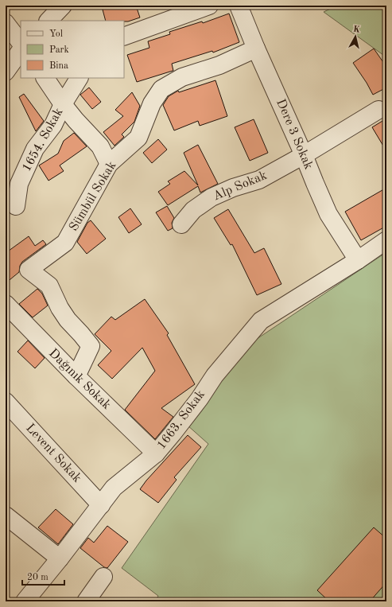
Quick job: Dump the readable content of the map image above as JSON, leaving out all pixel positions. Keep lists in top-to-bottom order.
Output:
{
  "streets": {
    "street": [
      "Dere 3 Sokak",
      "1654. Sokak",
      "Alp Sokak",
      "Sümbül Sokak",
      "Dağınık Sokak",
      "1663. Sokak",
      "Levent Sokak"
    ]
  },
  "crossings": [
    ["Dere 3 Sokak", "Alp Sokak"],
    ["Dere 3 Sokak", "Sümbül Sokak"],
    ["Dere 3 Sokak", "1663. Sokak"],
    ["Sümbül Sokak", "Dağınık Sokak"],
    ["Dağınık Sokak", "1663. Sokak"],
    ["1663. Sokak", "Levent Sokak"]
  ],
  "legend": ["Yol", "Park", "Bina"],
  "scale_bar": "20 m",
  "north": "top"
}
